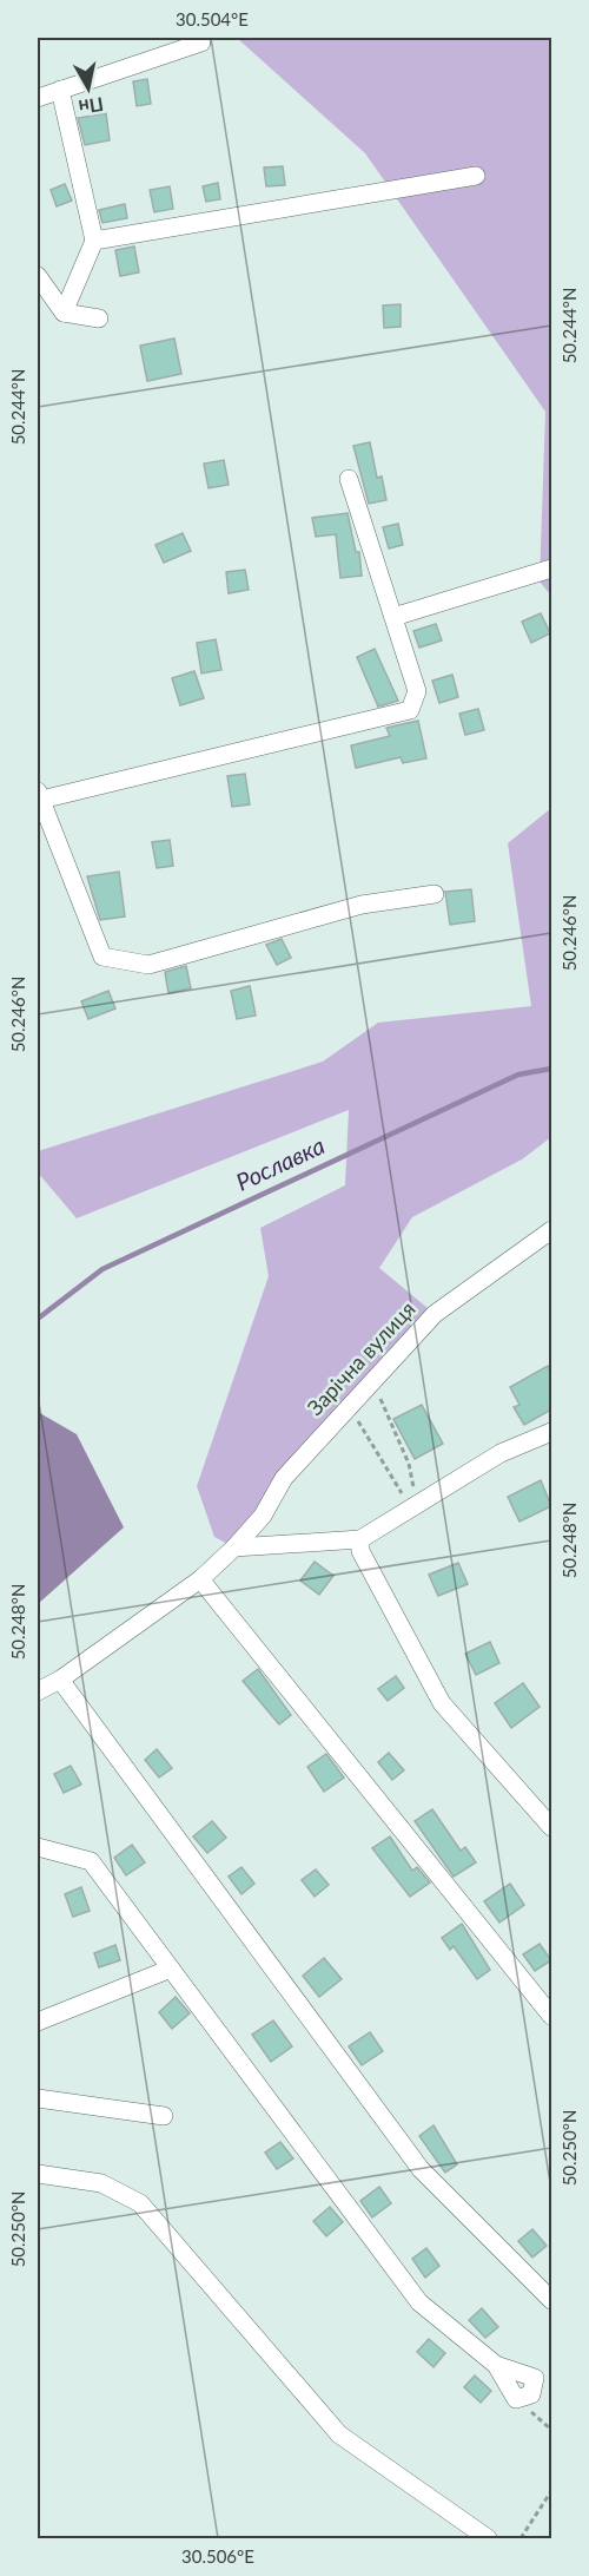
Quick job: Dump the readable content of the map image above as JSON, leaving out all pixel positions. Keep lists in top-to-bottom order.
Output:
{
  "streets": {
    "street": ["Зарічна вулиця"]
  },
  "water": ["Рославка"],
  "north": "bottom",
  "coordinates": [
    "30.504°E",
    "50.244°N",
    "50.246°N",
    "50.248°N",
    "50.250°N",
    "30.506°E"
  ]
}
